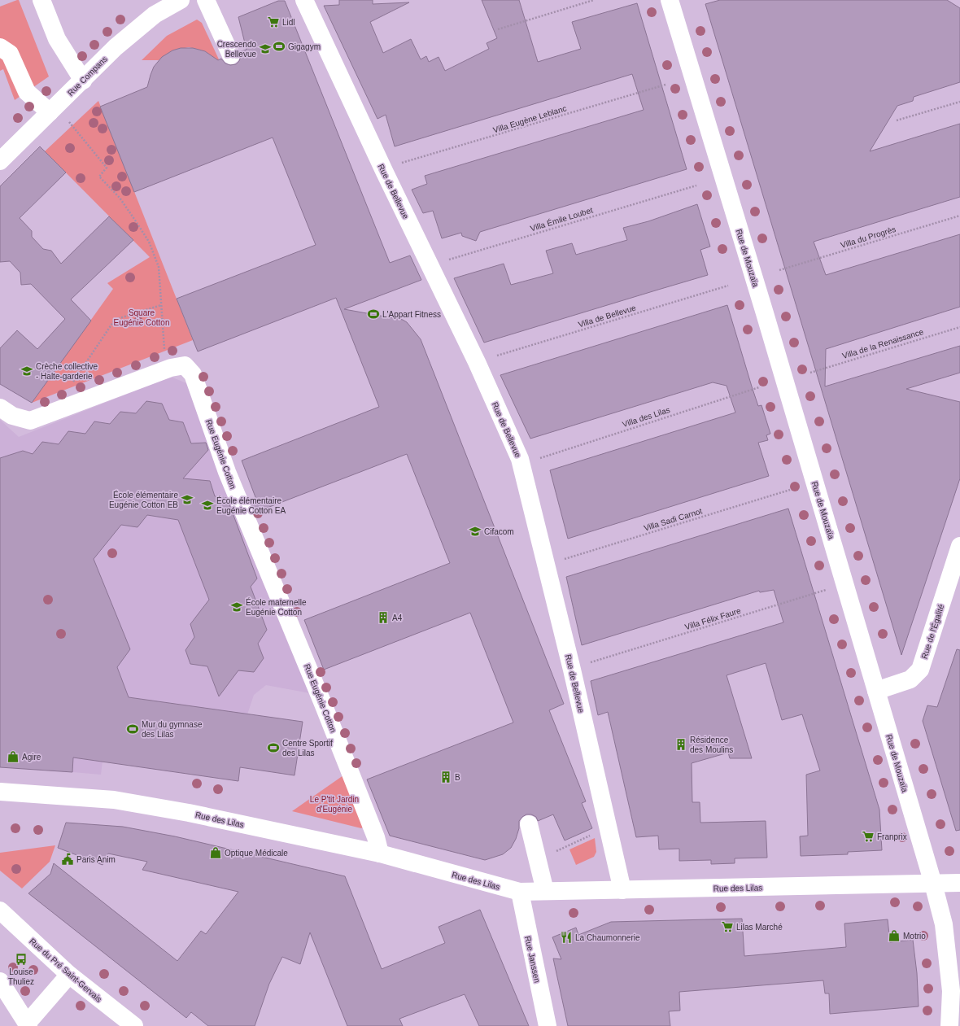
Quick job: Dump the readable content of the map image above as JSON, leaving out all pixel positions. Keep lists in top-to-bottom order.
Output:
{
  "streets": {
    "street": [
      "Rue Compans",
      "Rue de Bellevue",
      "Rue de Mouzaïa",
      "Rue Eugénie Cotton",
      "Rue de l'Égalité",
      "Rue des Lilas",
      "Rue Janssen",
      "Rue du Pré Saint-Gervais"
    ],
    "path": [
      "Villa Eugène Leblanc",
      "Villa Émile Loubet",
      "Villa du Progrès",
      "Villa de Bellevue",
      "Villa de la Renaissance",
      "Villa des Lilas",
      "Villa Sadi Carnot",
      "Villa Félix Faure"
    ]
  },
  "crossings": [
    ["Rue de Bellevue", "Villa Émile Loubet"],
    ["Rue de Bellevue", "Rue des Lilas"],
    ["Rue de Mouzaïa", "Villa Félix Faure"],
    ["Rue de Mouzaïa", "Rue de l'Égalité"],
    ["Rue de Mouzaïa", "Rue des Lilas"],
    ["Rue Eugénie Cotton", "Rue des Lilas"],
    ["Rue des Lilas", "Rue Janssen"]
  ],
  "parks": ["Square Eugénie Cotton", "Le P'tit Jardin d'Eugénie"],
  "places": {
    "supermarket": ["Lidl", "Franprix", "Lilas Marché"],
    "sports": [
      "Gigagym",
      "L'Appart Fitness",
      "Mur du gymnase des Lilas",
      "Centre Sportif des Lilas"
    ],
    "school or university": [
      "Crescendo Bellevue",
      "Crèche collective - Halte-garderie",
      "École élémentaire Eugénie Cotton EB",
      "École élémentaire Eugénie Cotton EA",
      "Cifacom",
      "École maternelle Eugénie Cotton"
    ],
    "building": ["A4", "Résidence des Moulins", "B"],
    "shop": ["Agire", "Optique Médicale", "Motrio"],
    "public building": ["Paris Anim"],
    "restaurant": ["La Chaumonnerie"],
    "bus stop": ["Louise Thuliez"]
  }
}
